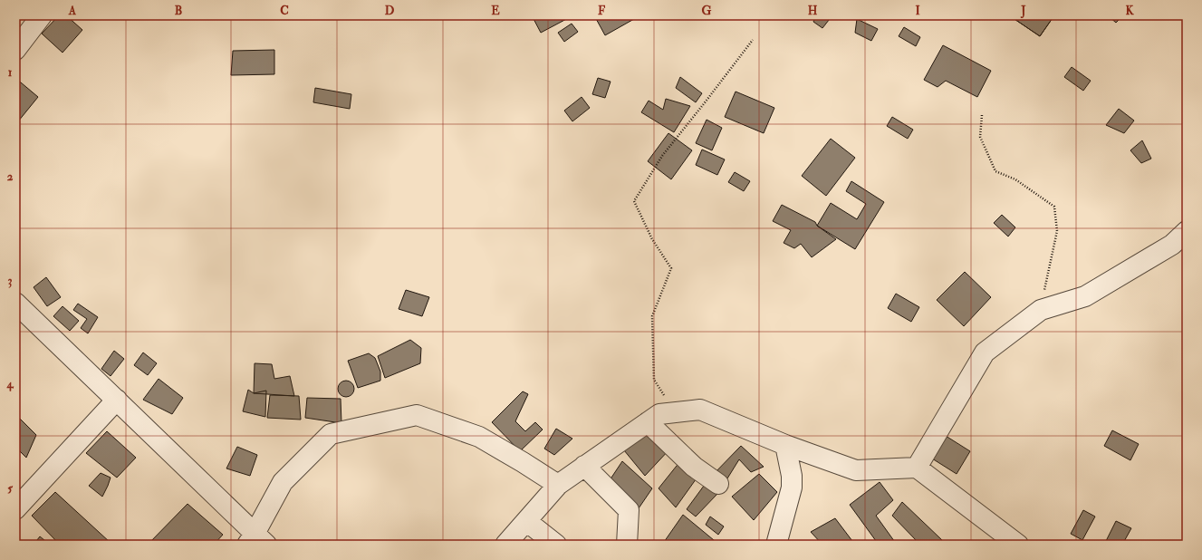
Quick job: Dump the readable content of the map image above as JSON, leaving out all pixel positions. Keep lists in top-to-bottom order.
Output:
{
  "grid": {
    "columns": [
      "A",
      "B",
      "C",
      "D",
      "E",
      "F",
      "G",
      "H",
      "I",
      "J",
      "K"
    ],
    "rows": [
      "1",
      "2",
      "3",
      "4",
      "5"
    ]
  }
}
